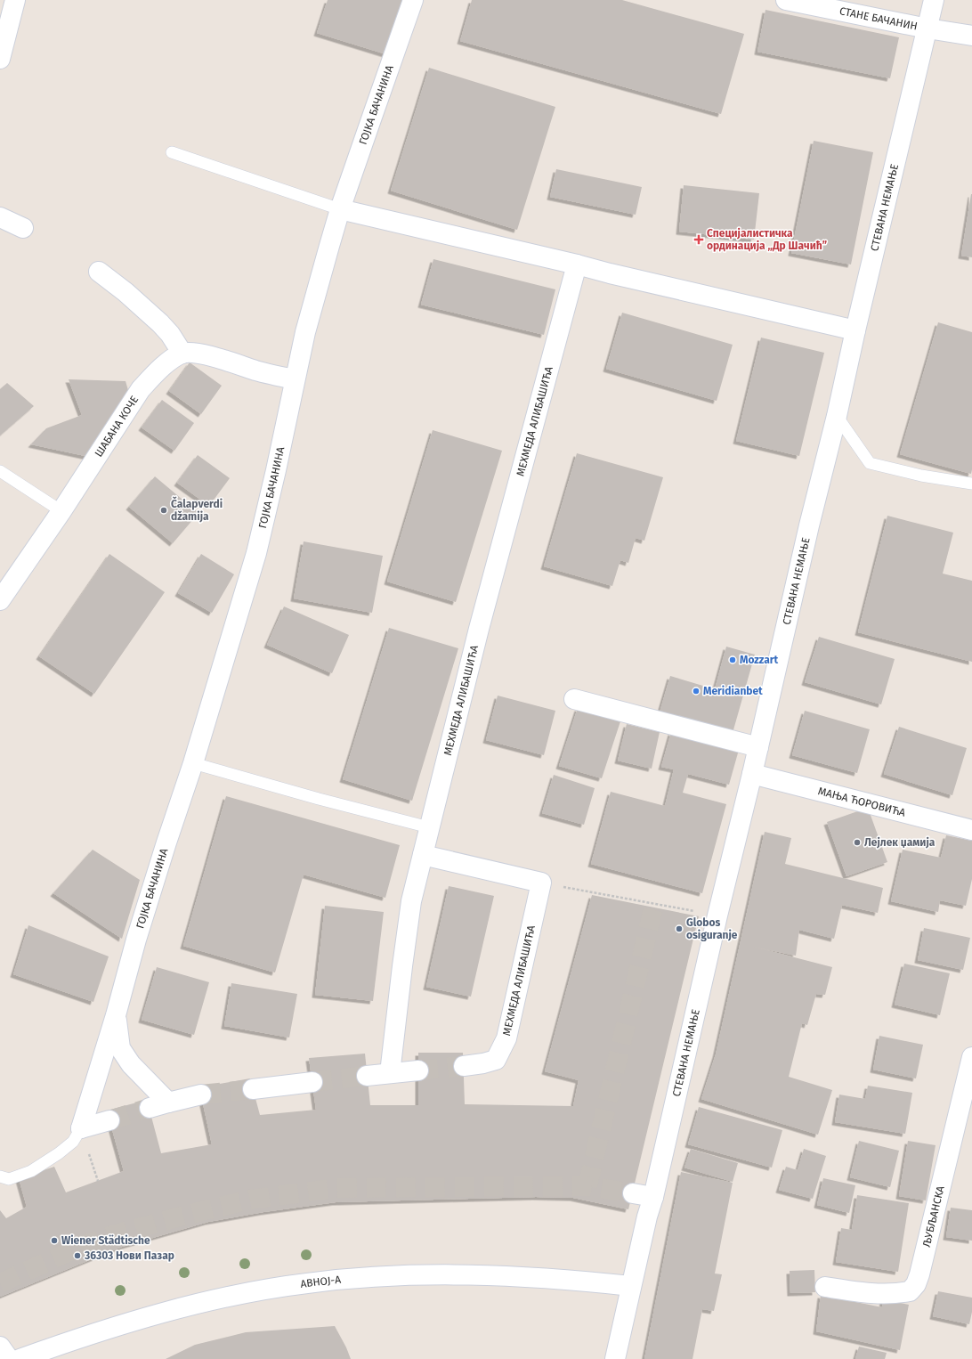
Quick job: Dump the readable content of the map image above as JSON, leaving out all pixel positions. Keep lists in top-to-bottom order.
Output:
{
  "streets": {
    "street": [
      "СТАНЕ БАЧАНИН",
      "ГОЈКА БАЧАНИНА",
      "СТЕВАНА НЕМАЊЕ",
      "МЕХМЕДА АЛИБАШИЋА",
      "ШАБАНА КОЧЕ",
      "МАЊА ЋОРОВИЋА",
      "ЉУБЉАНСКА",
      "АВНОЈ-А"
    ]
  },
  "crossings": [
    ["СТАНЕ БАЧАНИН", "СТЕВАНА НЕМАЊЕ"],
    ["СТЕВАНА НЕМАЊЕ", "МАЊА ЋОРОВИЋА"],
    ["СТЕВАНА НЕМАЊЕ", "АВНОЈ-А"]
  ],
  "places": {
    "health": ["Специјалистичка ординација „Др Шачић”"],
    "other": [
      "Čalapverdi džamija",
      "Mozzart",
      "Meridianbet",
      "Лејлек џамија",
      "Globos osiguranje",
      "Wiener Städtische",
      "36303 Нови Пазар"
    ]
  }
}
